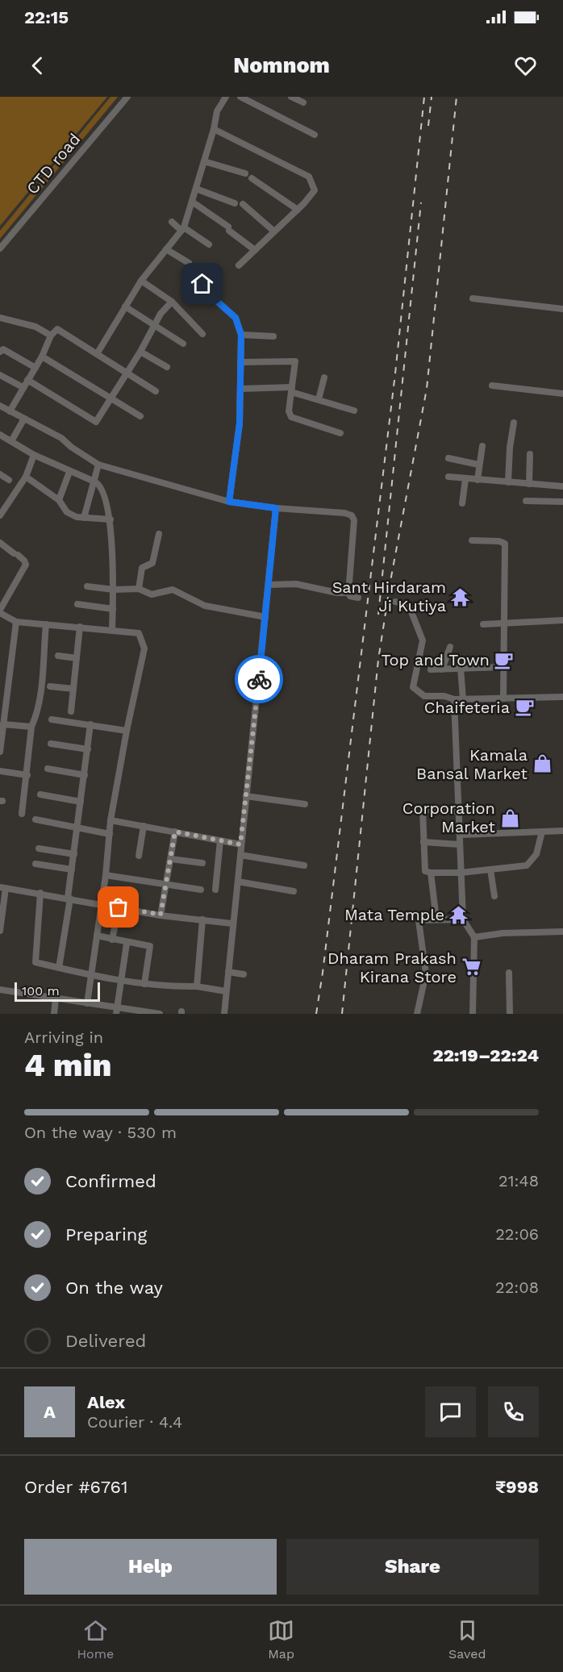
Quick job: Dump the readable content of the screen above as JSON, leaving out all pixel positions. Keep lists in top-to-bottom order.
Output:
{
  "streets": {
    "street": ["CTD road"]
  },
  "places": {
    "temple": ["Sant Hirdaram Ji Kutiya", "Mata Temple"],
    "cafe": ["Top and Town", "Chaifeteria"],
    "shop": ["Kamala Bansal Market", "Corporation Market"],
    "supermarket": ["Dharam Prakash Kirana Store"]
  },
  "scale_bar": "100 m",
  "page": {
    "status": "22:15",
    "header": "Nomnom",
    "scale": "100 m",
    "heading": ["4 min", "Arriving in", "22:19–22:24"],
    "panel": [
      "Alex",
      "Courier · 4.4",
      "Order #6761",
      "₹998"
    ],
    "bar": "On the way · 530 m",
    "list": [
      ["Confirmed", "21:48"],
      ["Preparing", "22:06"],
      ["On the way", "22:08"],
      "Delivered"
    ],
    "round": "A",
    "buttons": ["Help", "Share"],
    "tabs": ["Home", "Map", "Saved"]
  }
}
